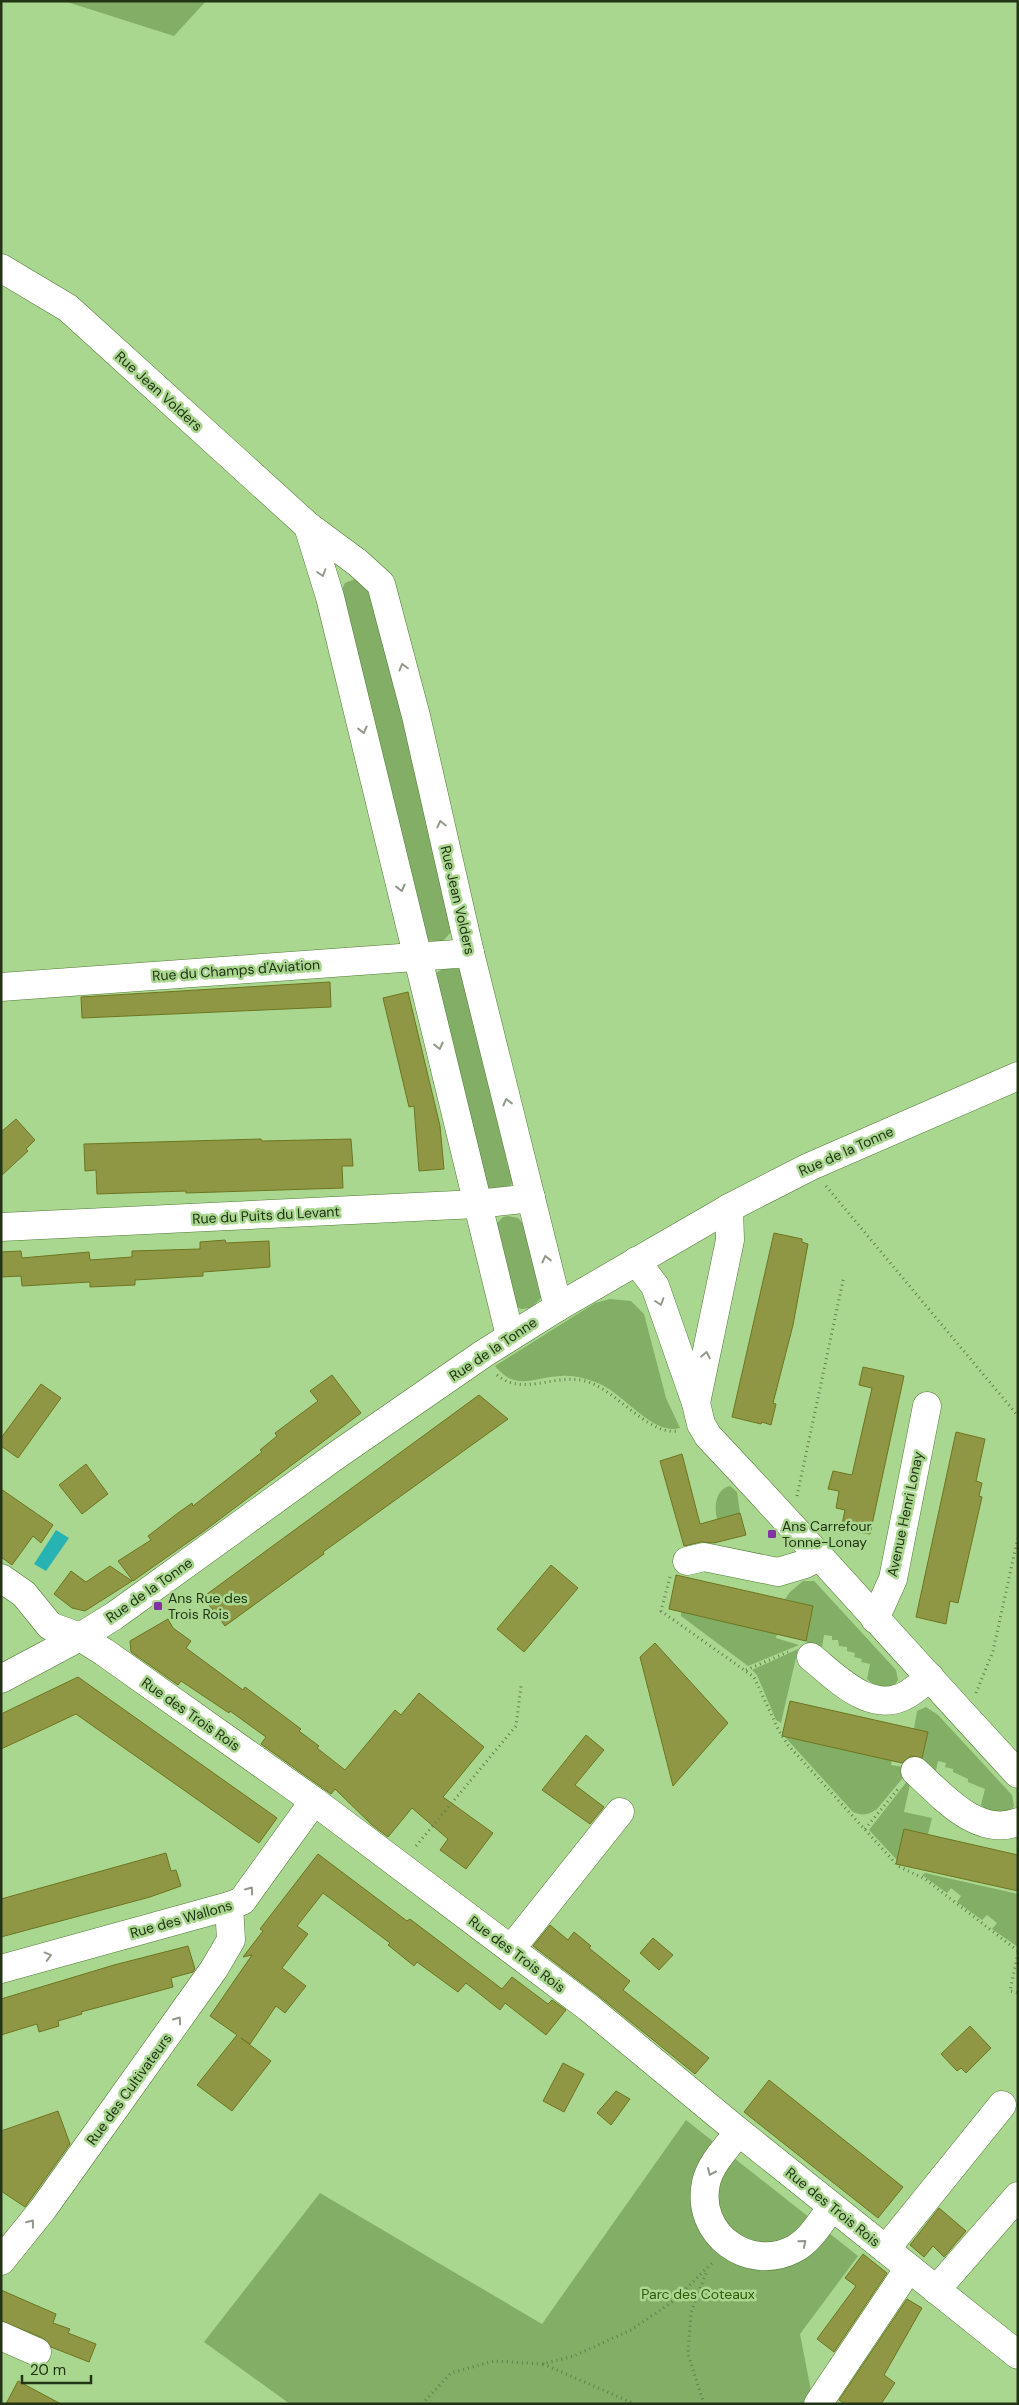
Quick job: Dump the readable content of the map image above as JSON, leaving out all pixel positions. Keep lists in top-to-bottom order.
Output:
{
  "streets": {
    "street": [
      "Rue Jean Volders",
      "Rue du Champs d'Aviation",
      "Rue de la Tonne",
      "Rue du Puits du Levant",
      "Avenue Henri Lonay",
      "Rue des Trois Rois",
      "Rue des Wallons",
      "Rue des Cultivateurs"
    ]
  },
  "crossings": [
    ["Rue Jean Volders", "Rue du Champs d'Aviation"],
    ["Rue Jean Volders", "Rue de la Tonne"],
    ["Rue Jean Volders", "Rue du Puits du Levant"],
    ["Rue de la Tonne", "Rue des Trois Rois"],
    ["Rue des Trois Rois", "Rue des Wallons"],
    ["Rue des Wallons", "Rue des Cultivateurs"]
  ],
  "one_way": ["Rue des Wallons", "Rue des Cultivateurs"],
  "parks": ["Parc des Coteaux"],
  "places": {
    "transit": ["Ans Carrefour Tonne-Lonay", "Ans Rue des Trois Rois"]
  },
  "scale_bar": "20 m"
}
